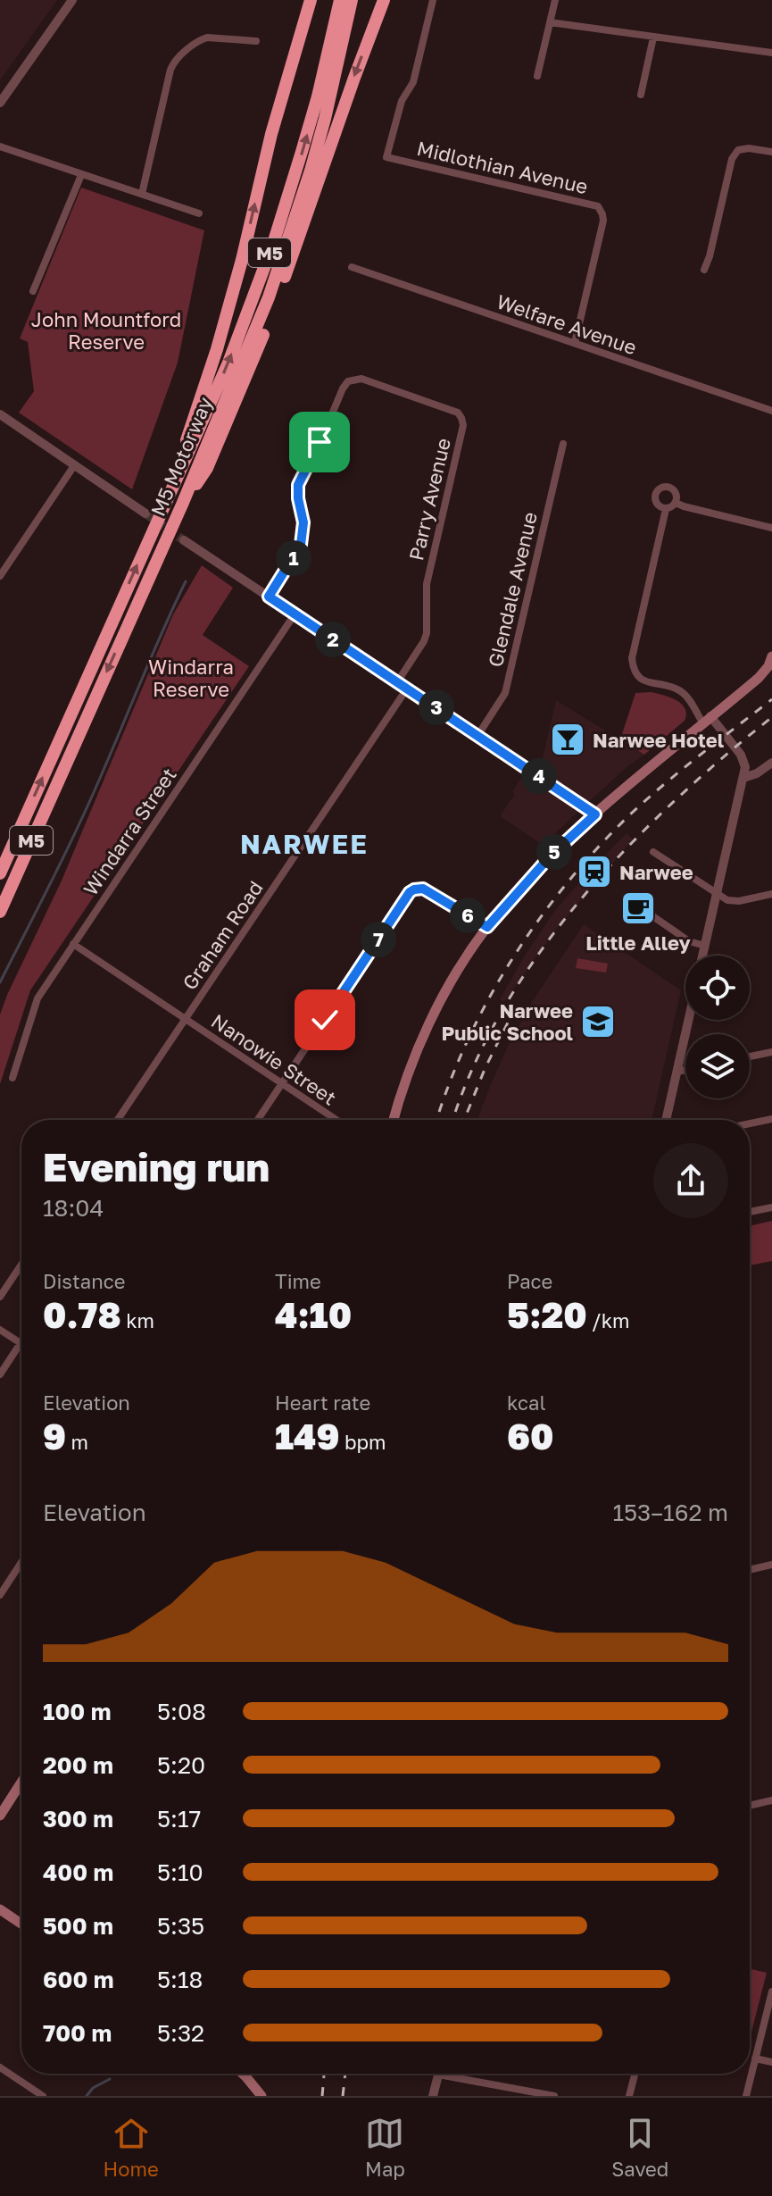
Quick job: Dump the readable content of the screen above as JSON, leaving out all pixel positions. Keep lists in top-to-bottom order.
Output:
{
  "streets": {
    "highway": ["M5", "M5 Motorway"],
    "street": [
      "Midlothian Avenue",
      "Welfare Avenue",
      "Parry Avenue",
      "Glendale Avenue",
      "Windarra Street",
      "Graham Road",
      "Nanowie Street"
    ]
  },
  "crossings": [
    ["Midlothian Avenue", "Welfare Avenue"],
    ["M5", "M5 Motorway"],
    ["Windarra Street", "Nanowie Street"],
    ["Graham Road", "Nanowie Street"]
  ],
  "districts": ["NARWEE"],
  "parks": ["John Mountford Reserve", "Windarra Reserve"],
  "places": {
    "bar": ["Narwee Hotel"],
    "station": ["Narwee"],
    "cafe": ["Little Alley"],
    "school or university": ["Narwee Public School"]
  },
  "page": {
    "pins": [
      "1",
      "2",
      "3",
      "4",
      "5",
      "6",
      "7"
    ],
    "heading": ["Evening run", "18:04"],
    "stats": [
      ["Distance", "0.78 km"],
      ["Time", "4:10"],
      ["Pace", "5:20 /km"],
      ["Elevation", "9 m"],
      ["Heart rate", "149 bpm"],
      ["kcal", "60"]
    ],
    "chart": ["Elevation", "153–162 m"],
    "list": [
      {
        "name": "100 m",
        "note": "5:08"
      },
      {
        "name": "200 m",
        "note": "5:20"
      },
      {
        "name": "300 m",
        "note": "5:17"
      },
      {
        "name": "400 m",
        "note": "5:10"
      },
      {
        "name": "500 m",
        "note": "5:35"
      },
      {
        "name": "600 m",
        "note": "5:18"
      },
      {
        "name": "700 m",
        "note": "5:32"
      }
    ],
    "tabs": ["Home", "Map", "Saved"]
  }
}
